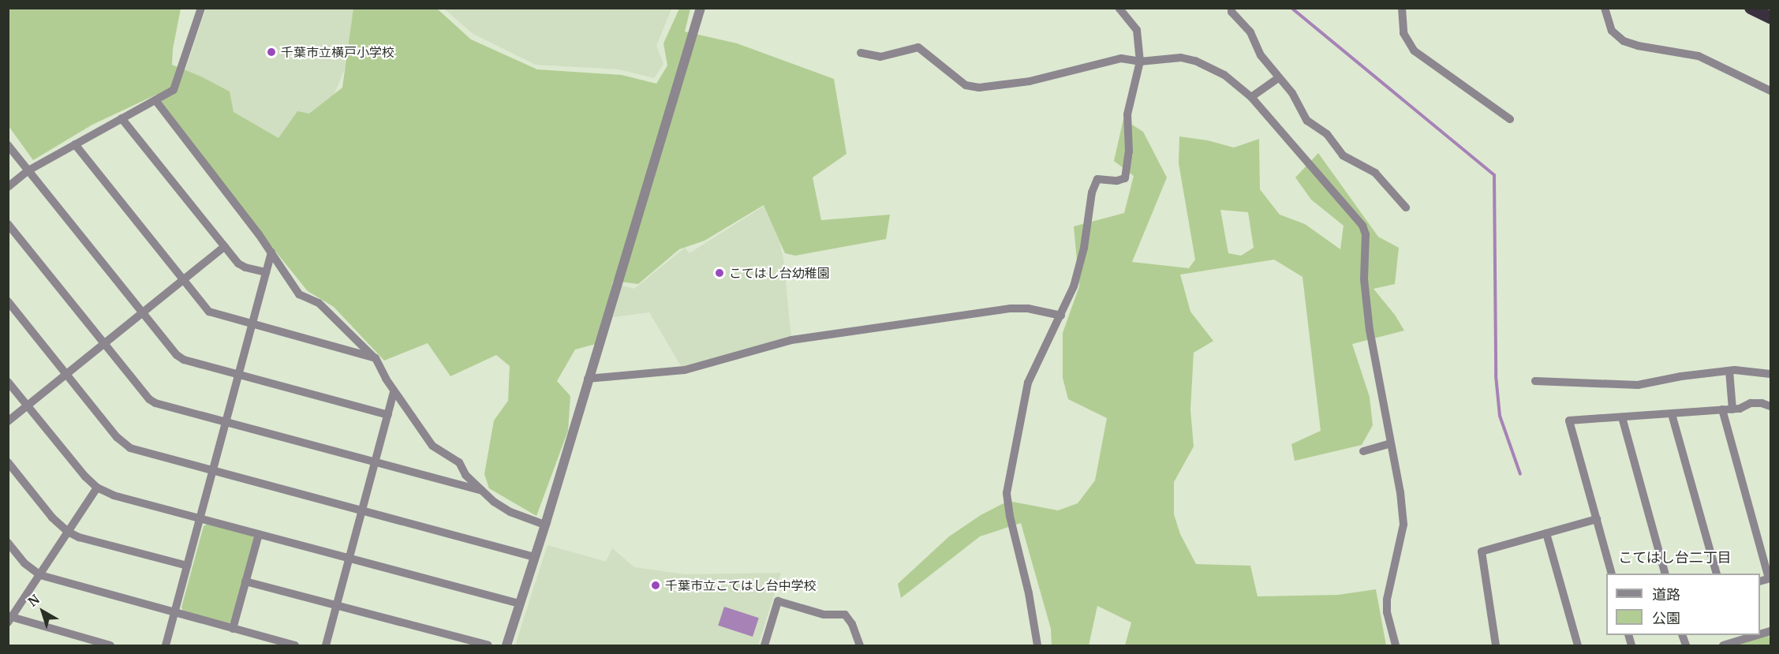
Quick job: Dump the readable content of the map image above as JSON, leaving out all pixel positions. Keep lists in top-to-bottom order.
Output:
{
  "districts": ["こてはし台二丁目"],
  "places": ["千葉市立横戸小学校", "こてはし台幼稚園", "千葉市立こてはし台中学校"],
  "legend": ["道路", "公園"],
  "north": "top left"
}
